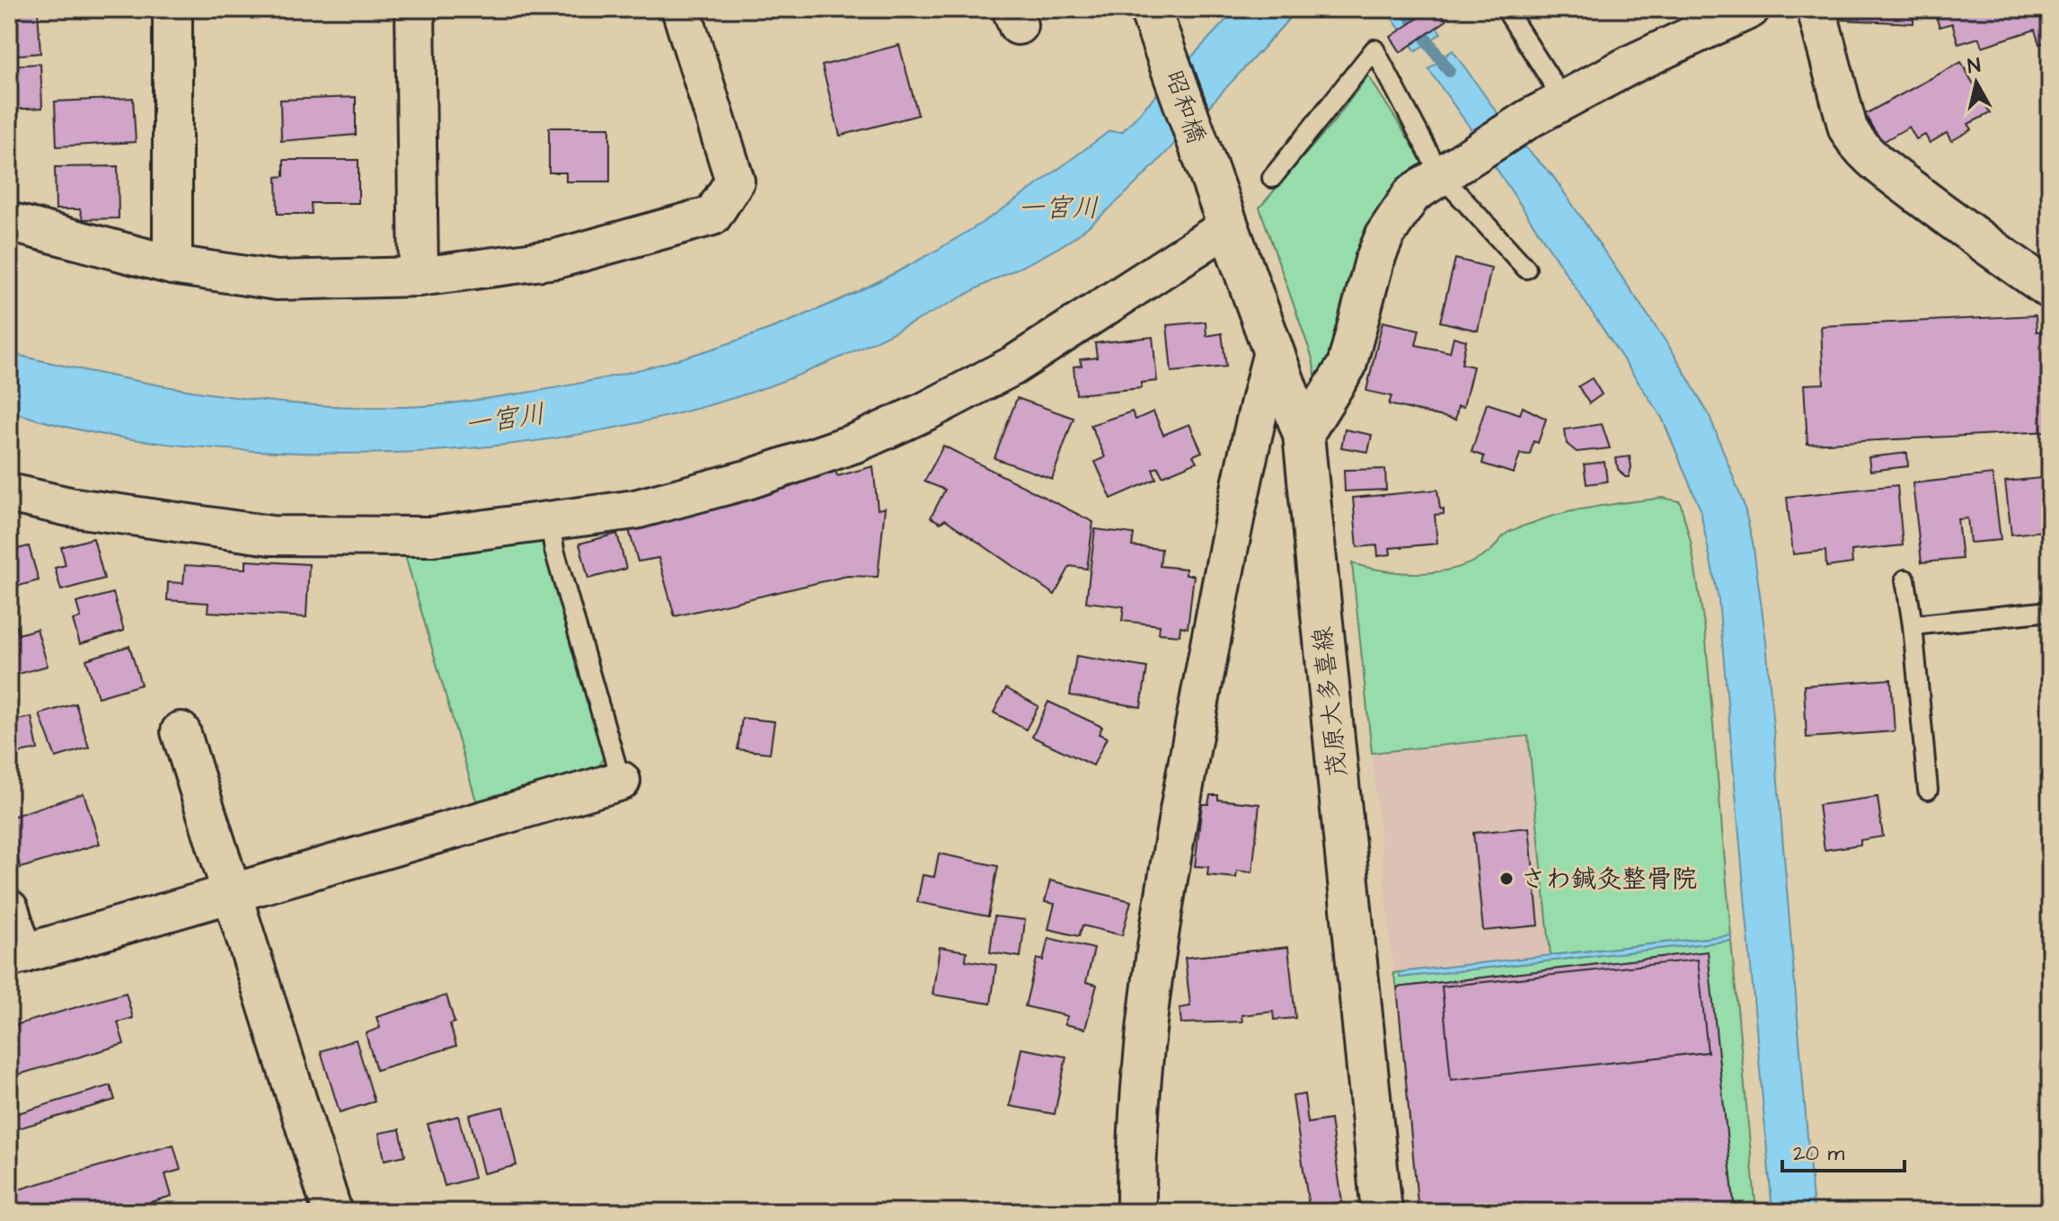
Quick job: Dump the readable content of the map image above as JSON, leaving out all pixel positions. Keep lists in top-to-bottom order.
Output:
{
  "streets": {
    "main road": ["昭和橋", "茂原大多喜線"]
  },
  "crossings": [
    ["昭和橋", "茂原大多喜線"]
  ],
  "water": ["一宮川"],
  "places": ["さわ鍼灸整骨院"],
  "scale_bar": "20 m",
  "north": "top"
}
